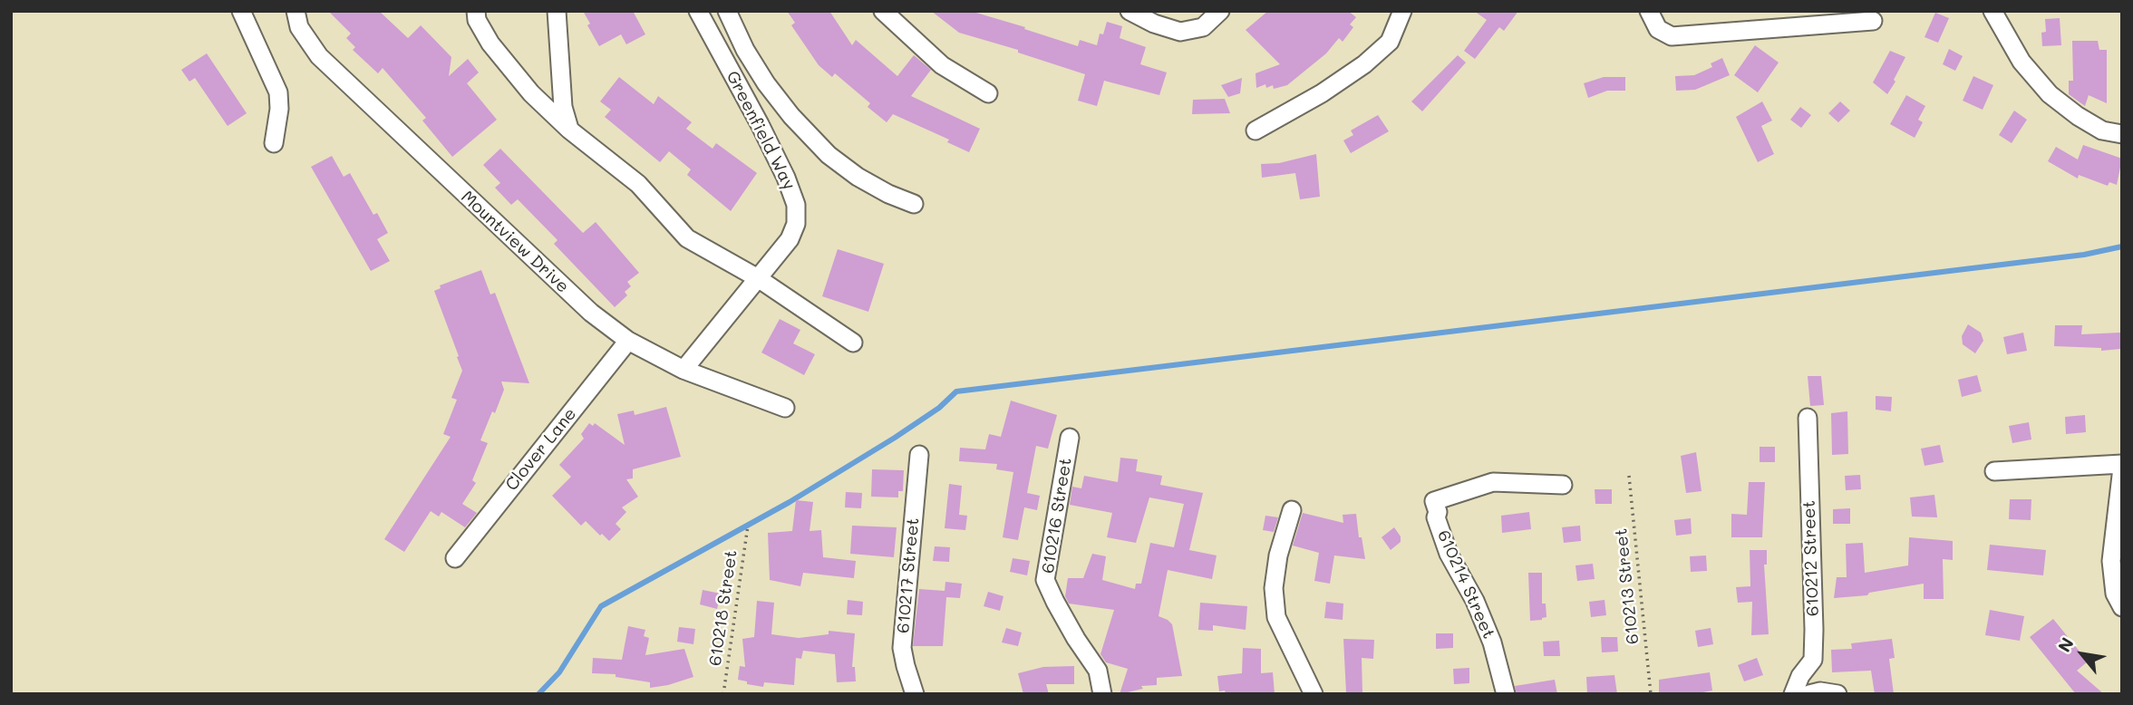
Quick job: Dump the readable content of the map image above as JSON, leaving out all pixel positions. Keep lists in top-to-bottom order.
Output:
{
  "streets": {
    "street": [
      "Greenfield Way",
      "Mountview Drive",
      "Clover Lane",
      "610216 Street",
      "610212 Street",
      "610217 Street",
      "610214 Street"
    ],
    "path": ["610213 Street", "610218 Street"]
  },
  "crossings": [
    ["Greenfield Way", "Mountview Drive"],
    ["Mountview Drive", "Clover Lane"]
  ],
  "north": "top left"
}
